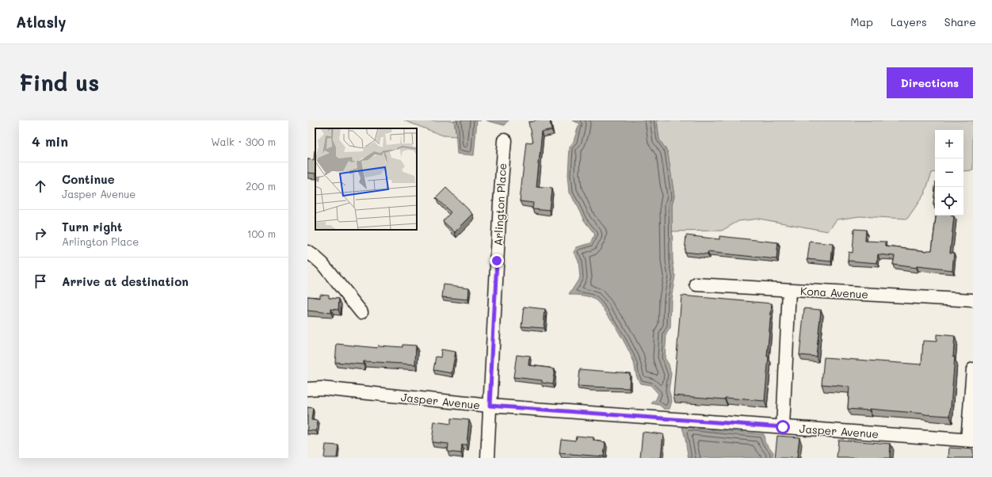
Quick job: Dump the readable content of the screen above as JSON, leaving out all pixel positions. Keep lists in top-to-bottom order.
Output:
{
  "streets": {
    "street": ["Arlington Place", "Kona Avenue", "Jasper Avenue"]
  },
  "crossings": [
    ["Arlington Place", "Jasper Avenue"]
  ],
  "page": {
    "header": "Atlasly",
    "nav": ["Map", "Layers", "Share"],
    "buttons": "Directions",
    "title": "Find us",
    "heading": ["4 min", "Walk · 300 m"],
    "map_buttons": ["+", "−"],
    "list": [
      ["Continue", "Jasper Avenue", "200 m"],
      ["Turn right", "Arlington Place", "100 m"],
      "Arrive at destination"
    ]
  }
}
